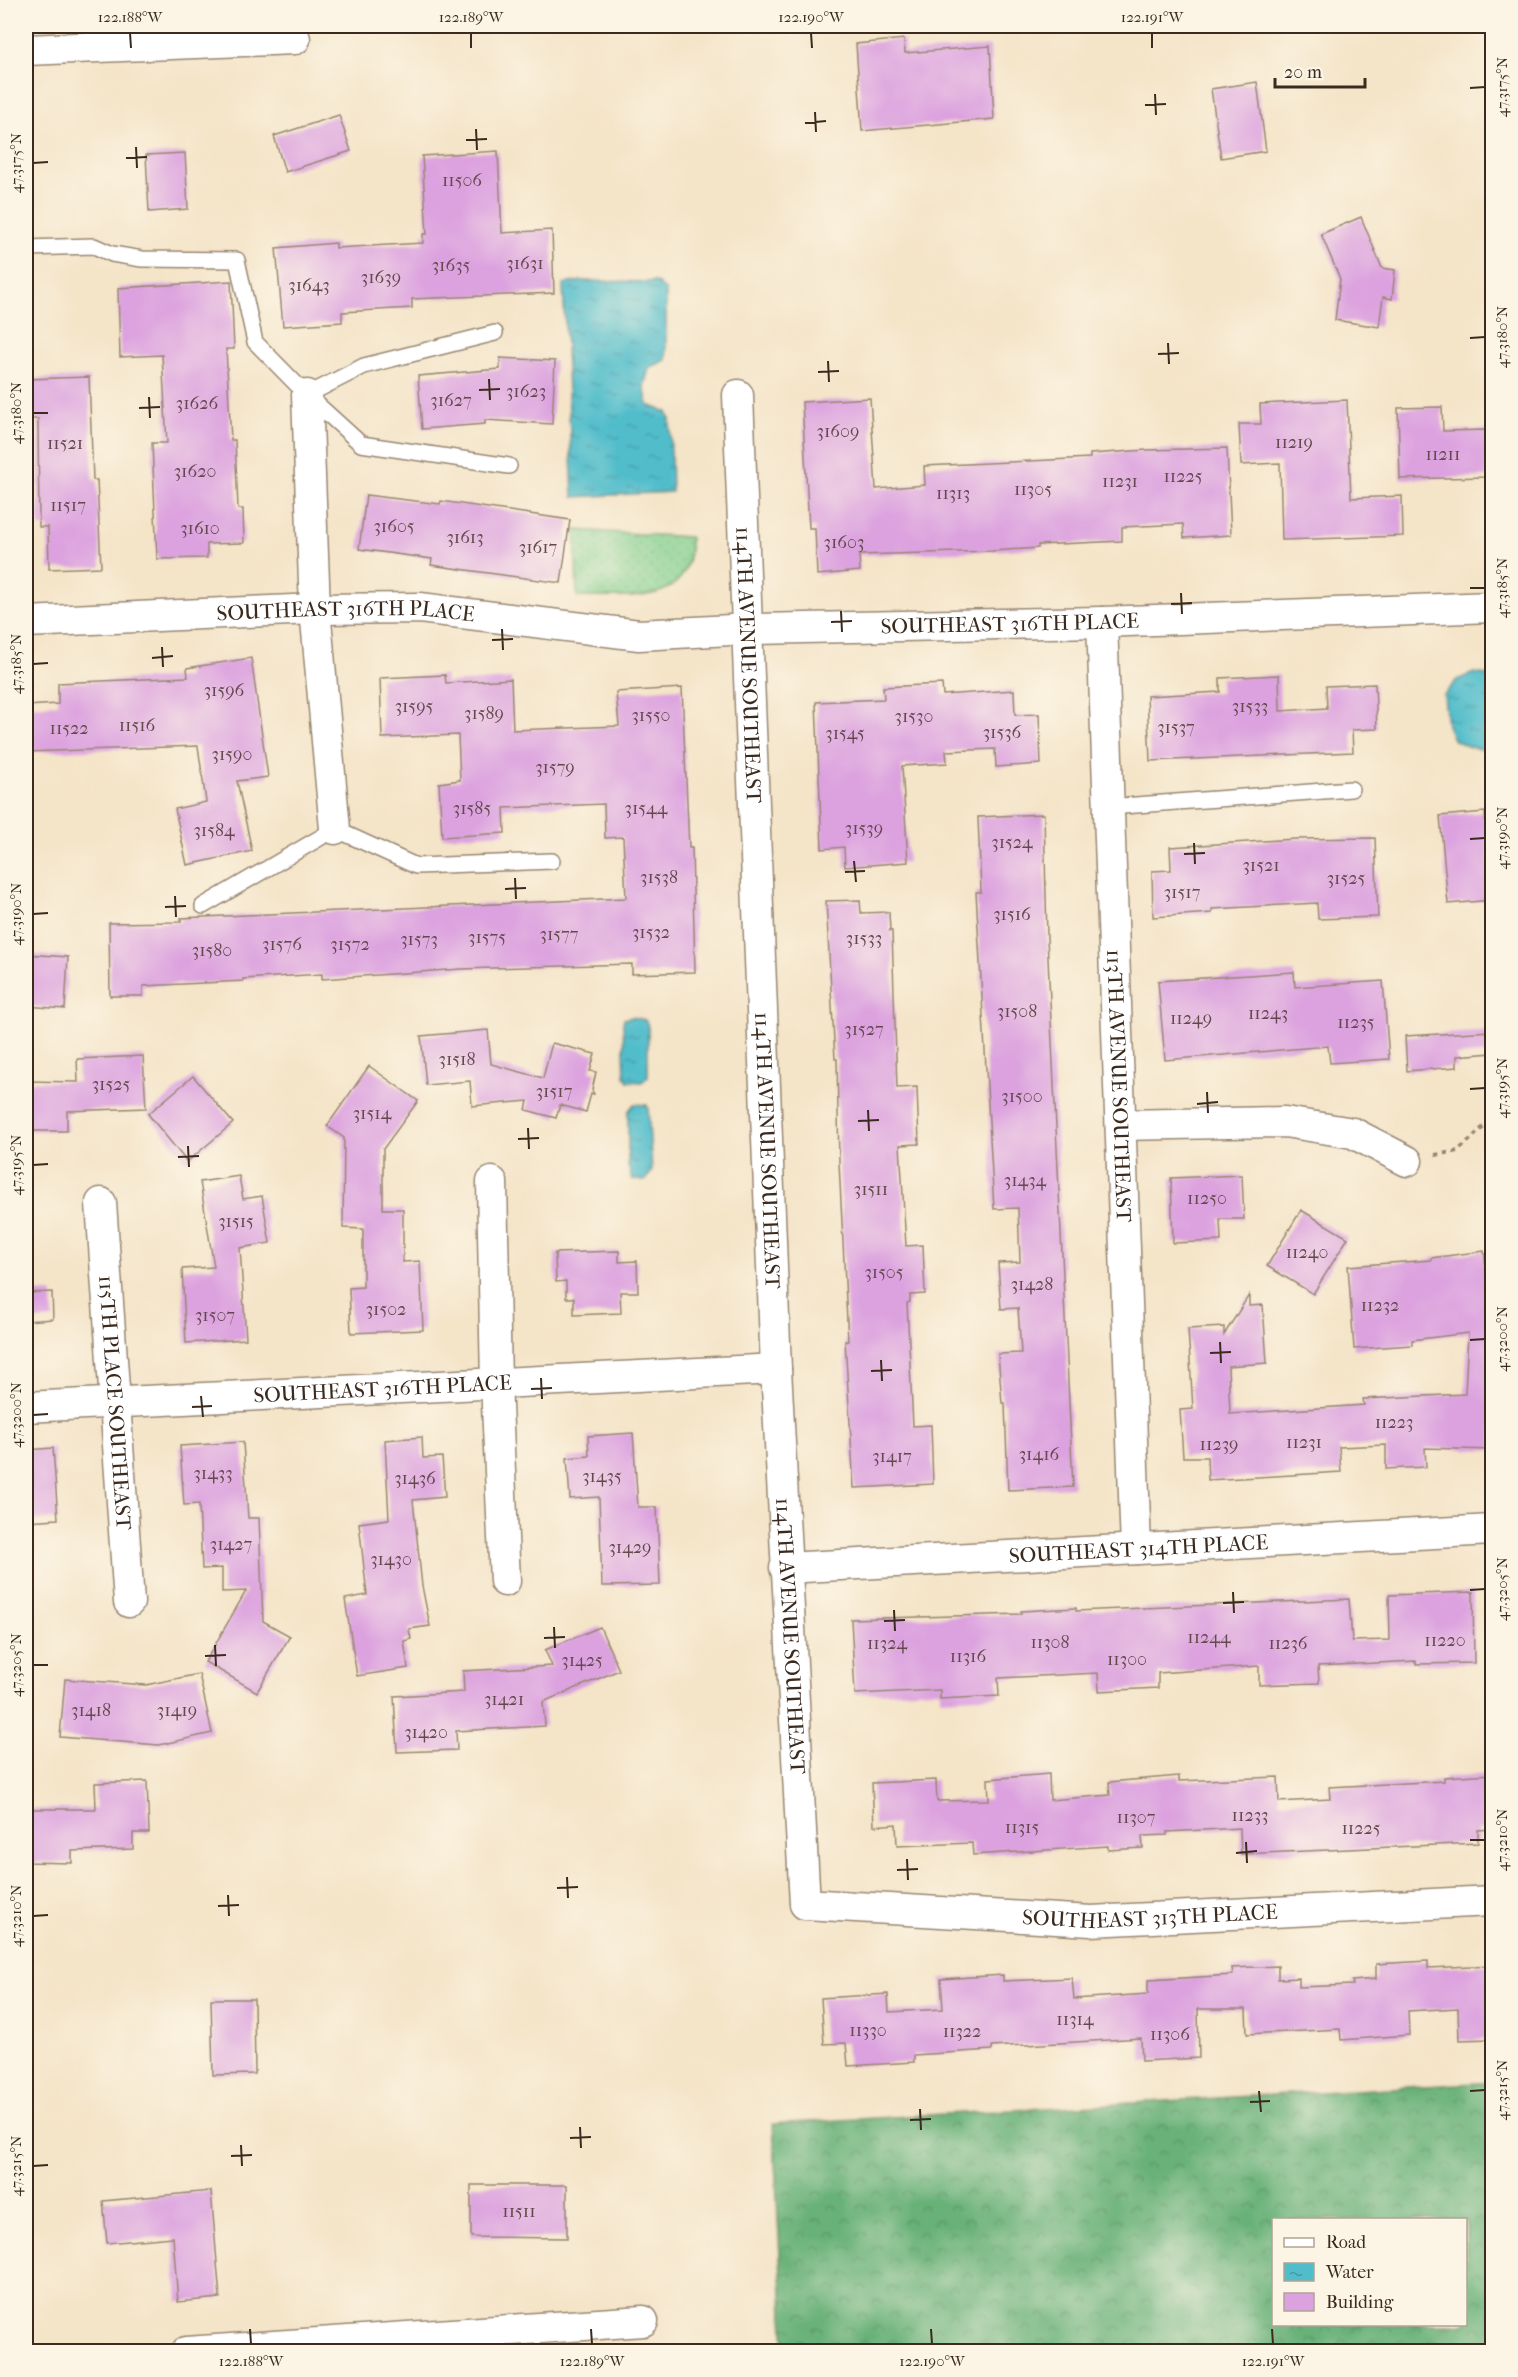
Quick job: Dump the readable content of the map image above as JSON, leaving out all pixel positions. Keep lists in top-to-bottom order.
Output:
{
  "streets": {
    "street": [
      "SOUTHEAST 316TH PLACE",
      "114TH AVENUE SOUTHEAST",
      "113TH AVENUE SOUTHEAST",
      "115TH PLACE SOUTHEAST",
      "SOUTHEAST 314TH PLACE",
      "SOUTHEAST 313TH PLACE"
    ]
  },
  "crossings": [
    ["SOUTHEAST 316TH PLACE", "114TH AVENUE SOUTHEAST"],
    ["SOUTHEAST 316TH PLACE", "113TH AVENUE SOUTHEAST"],
    ["SOUTHEAST 316TH PLACE", "115TH PLACE SOUTHEAST"],
    ["114TH AVENUE SOUTHEAST", "SOUTHEAST 314TH PLACE"],
    ["114TH AVENUE SOUTHEAST", "SOUTHEAST 313TH PLACE"],
    ["113TH AVENUE SOUTHEAST", "SOUTHEAST 314TH PLACE"]
  ],
  "house_numbers": [
    "11506",
    "31631",
    "31635",
    "31639",
    "31643",
    "31623",
    "31627",
    "31626",
    "31609",
    "11219",
    "11521",
    "11211",
    "31620",
    "11225",
    "11231",
    "11305",
    "11313",
    "11517",
    "31605",
    "31610",
    "31613",
    "31603",
    "31617",
    "31596",
    "31595",
    "31533",
    "31589",
    "31550",
    "31530",
    "11516",
    "31537",
    "11522",
    "31536",
    "31545",
    "31590",
    "31579",
    "31585",
    "31544",
    "31539",
    "31584",
    "31524",
    "31521",
    "31538",
    "31525",
    "31517",
    "31516",
    "31532",
    "31577",
    "31575",
    "31533",
    "31573",
    "31576",
    "31572",
    "31580",
    "31508",
    "11243",
    "11249",
    "11235",
    "31527",
    "31518",
    "31525",
    "31517",
    "31500",
    "31514",
    "31434",
    "31511",
    "11250",
    "31515",
    "11240",
    "31505",
    "31428",
    "11232",
    "31502",
    "31507",
    "11223",
    "11231",
    "11239",
    "31416",
    "31417",
    "31433",
    "31435",
    "31436",
    "31427",
    "31429",
    "31430",
    "11244",
    "11220",
    "11308",
    "11324",
    "11236",
    "11316",
    "11300",
    "31425",
    "31421",
    "31418",
    "31419",
    "31420",
    "11233",
    "11307",
    "11315",
    "11225",
    "11314",
    "11330",
    "11322",
    "11306",
    "11511"
  ],
  "legend": ["Road", "Water", "Building"],
  "scale_bar": "20 m",
  "coordinates": [
    "122.188°W",
    "122.189°W",
    "122.190°W",
    "122.191°W",
    "47.3175°N",
    "47.3180°N",
    "47.3185°N",
    "47.3190°N",
    "47.3195°N",
    "47.3200°N",
    "47.3205°N",
    "47.3210°N",
    "47.3215°N"
  ]
}
